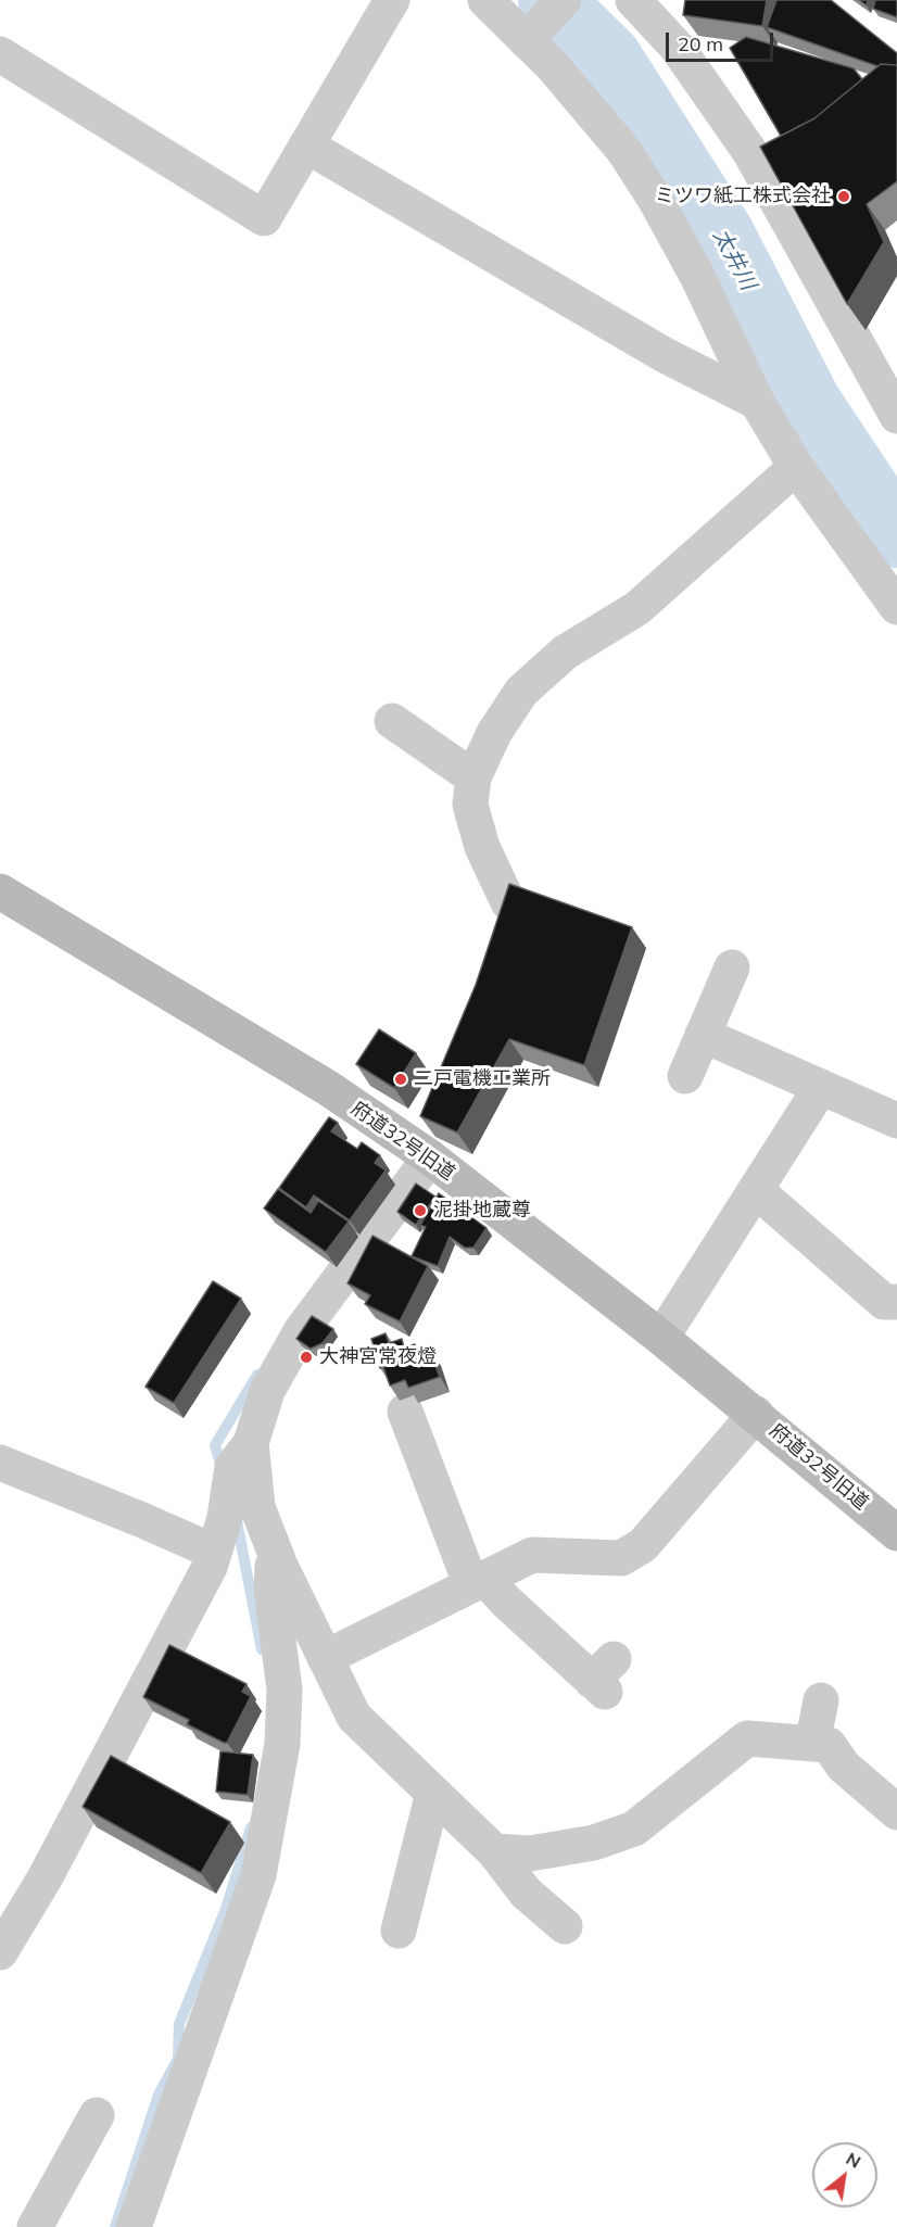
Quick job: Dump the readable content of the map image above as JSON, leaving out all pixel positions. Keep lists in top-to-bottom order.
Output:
{
  "streets": {
    "street": ["府道32号旧道"]
  },
  "water": ["太井川"],
  "places": [
    "ミツワ紙工株式会社",
    "二戸電機工業所",
    "泥掛地蔵尊",
    "大神宮常夜燈"
  ],
  "scale_bar": "20 m",
  "north": "top right"
}
